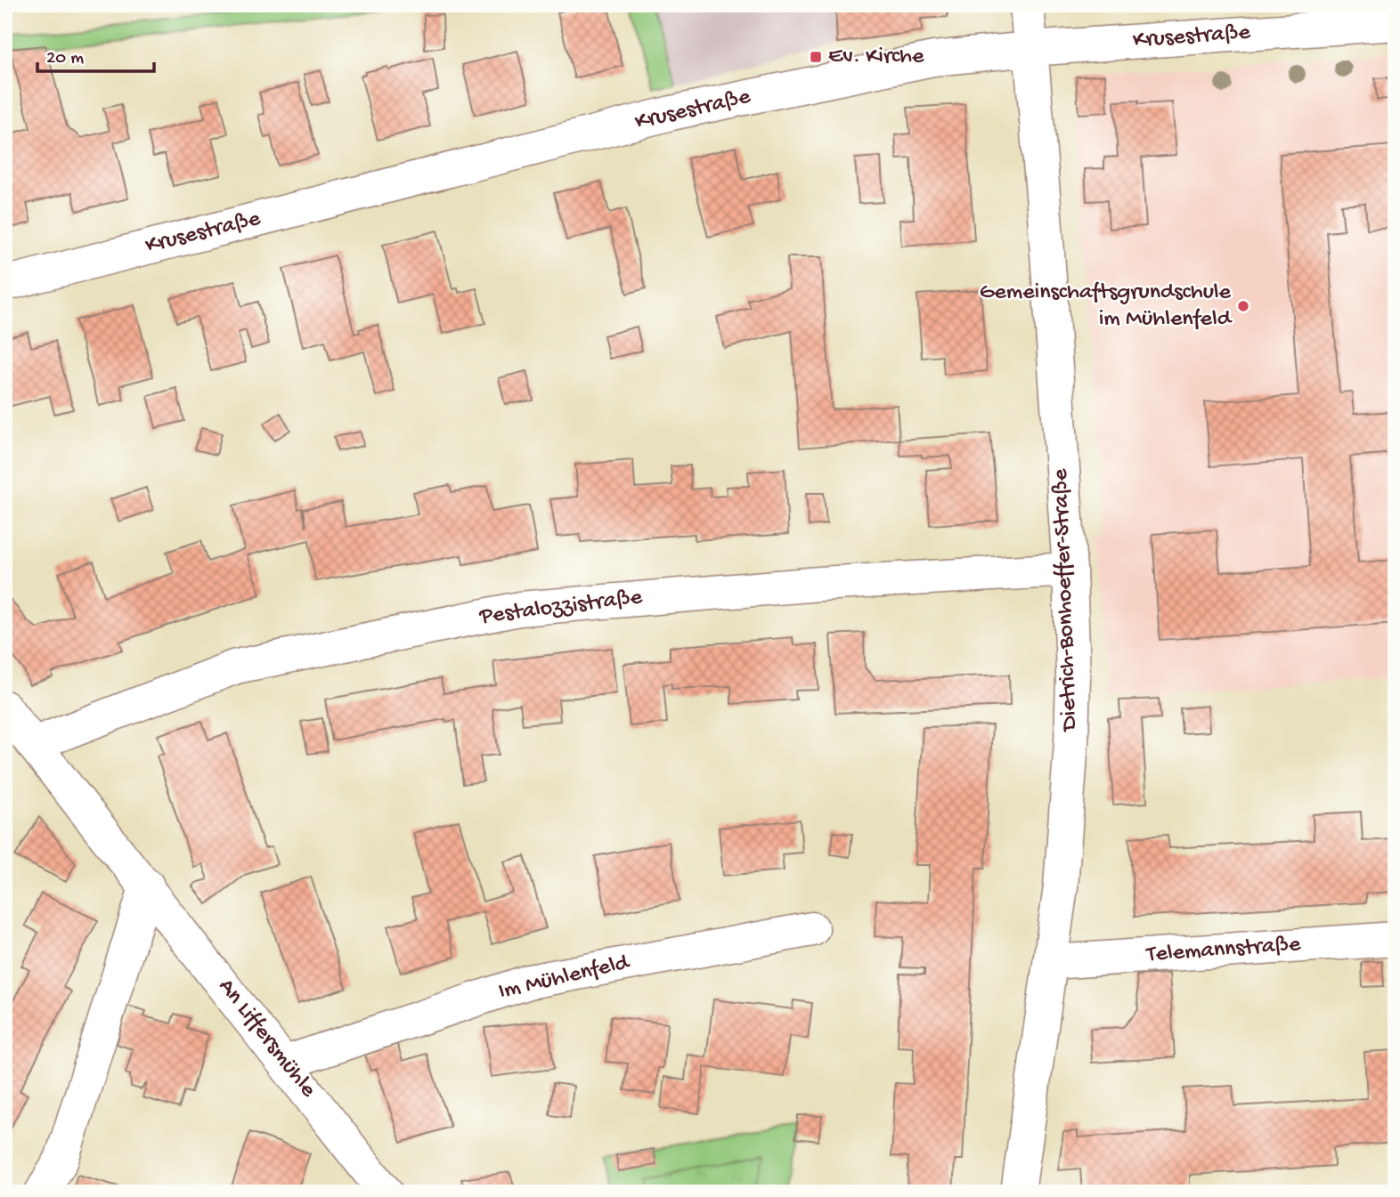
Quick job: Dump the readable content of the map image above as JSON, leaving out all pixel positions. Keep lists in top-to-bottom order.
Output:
{
  "streets": {
    "street": [
      "Krusestraße",
      "Dietrich-Bonhoeffer-Straße",
      "Pestalozzistraße",
      "Telemannstraße",
      "Im Mühlenfeld",
      "An Liffersmühle"
    ]
  },
  "crossings": [
    ["Krusestraße", "Dietrich-Bonhoeffer-Straße"],
    ["Dietrich-Bonhoeffer-Straße", "Pestalozzistraße"],
    ["Dietrich-Bonhoeffer-Straße", "Telemannstraße"],
    ["Pestalozzistraße", "An Liffersmühle"],
    ["Im Mühlenfeld", "An Liffersmühle"]
  ],
  "places": {
    "transit": ["Ev. Kirche"],
    "other": ["Gemeinschaftsgrundschule im Mühlenfeld"]
  },
  "scale_bar": "20 m"
}
